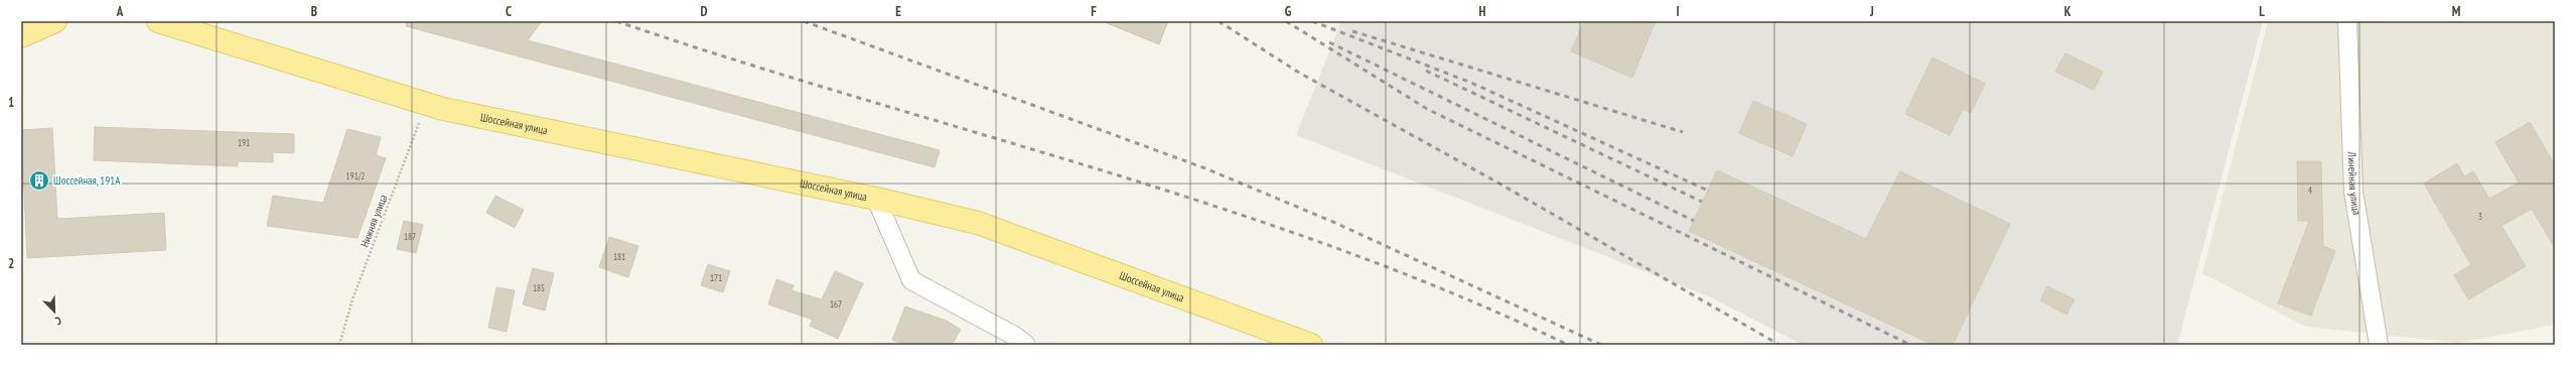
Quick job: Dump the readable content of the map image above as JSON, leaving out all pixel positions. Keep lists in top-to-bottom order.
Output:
{
  "streets": {
    "main road": ["Шоссейная улица"],
    "street": ["Линейная улица"],
    "path": ["Нижняя улица"]
  },
  "crossings": [
    ["Шоссейная улица", "Нижняя улица"]
  ],
  "places": {
    "building": ["Шоссейная, 191А"]
  },
  "house_numbers": [
    "191",
    "191/2",
    "4",
    "3",
    "187",
    "181",
    "171",
    "185",
    "167"
  ],
  "north": "bottom right",
  "grid": {
    "columns": [
      "A",
      "B",
      "C",
      "D",
      "E",
      "F",
      "G",
      "H",
      "I",
      "J",
      "K",
      "L",
      "M"
    ],
    "rows": ["1", "2"]
  }
}
